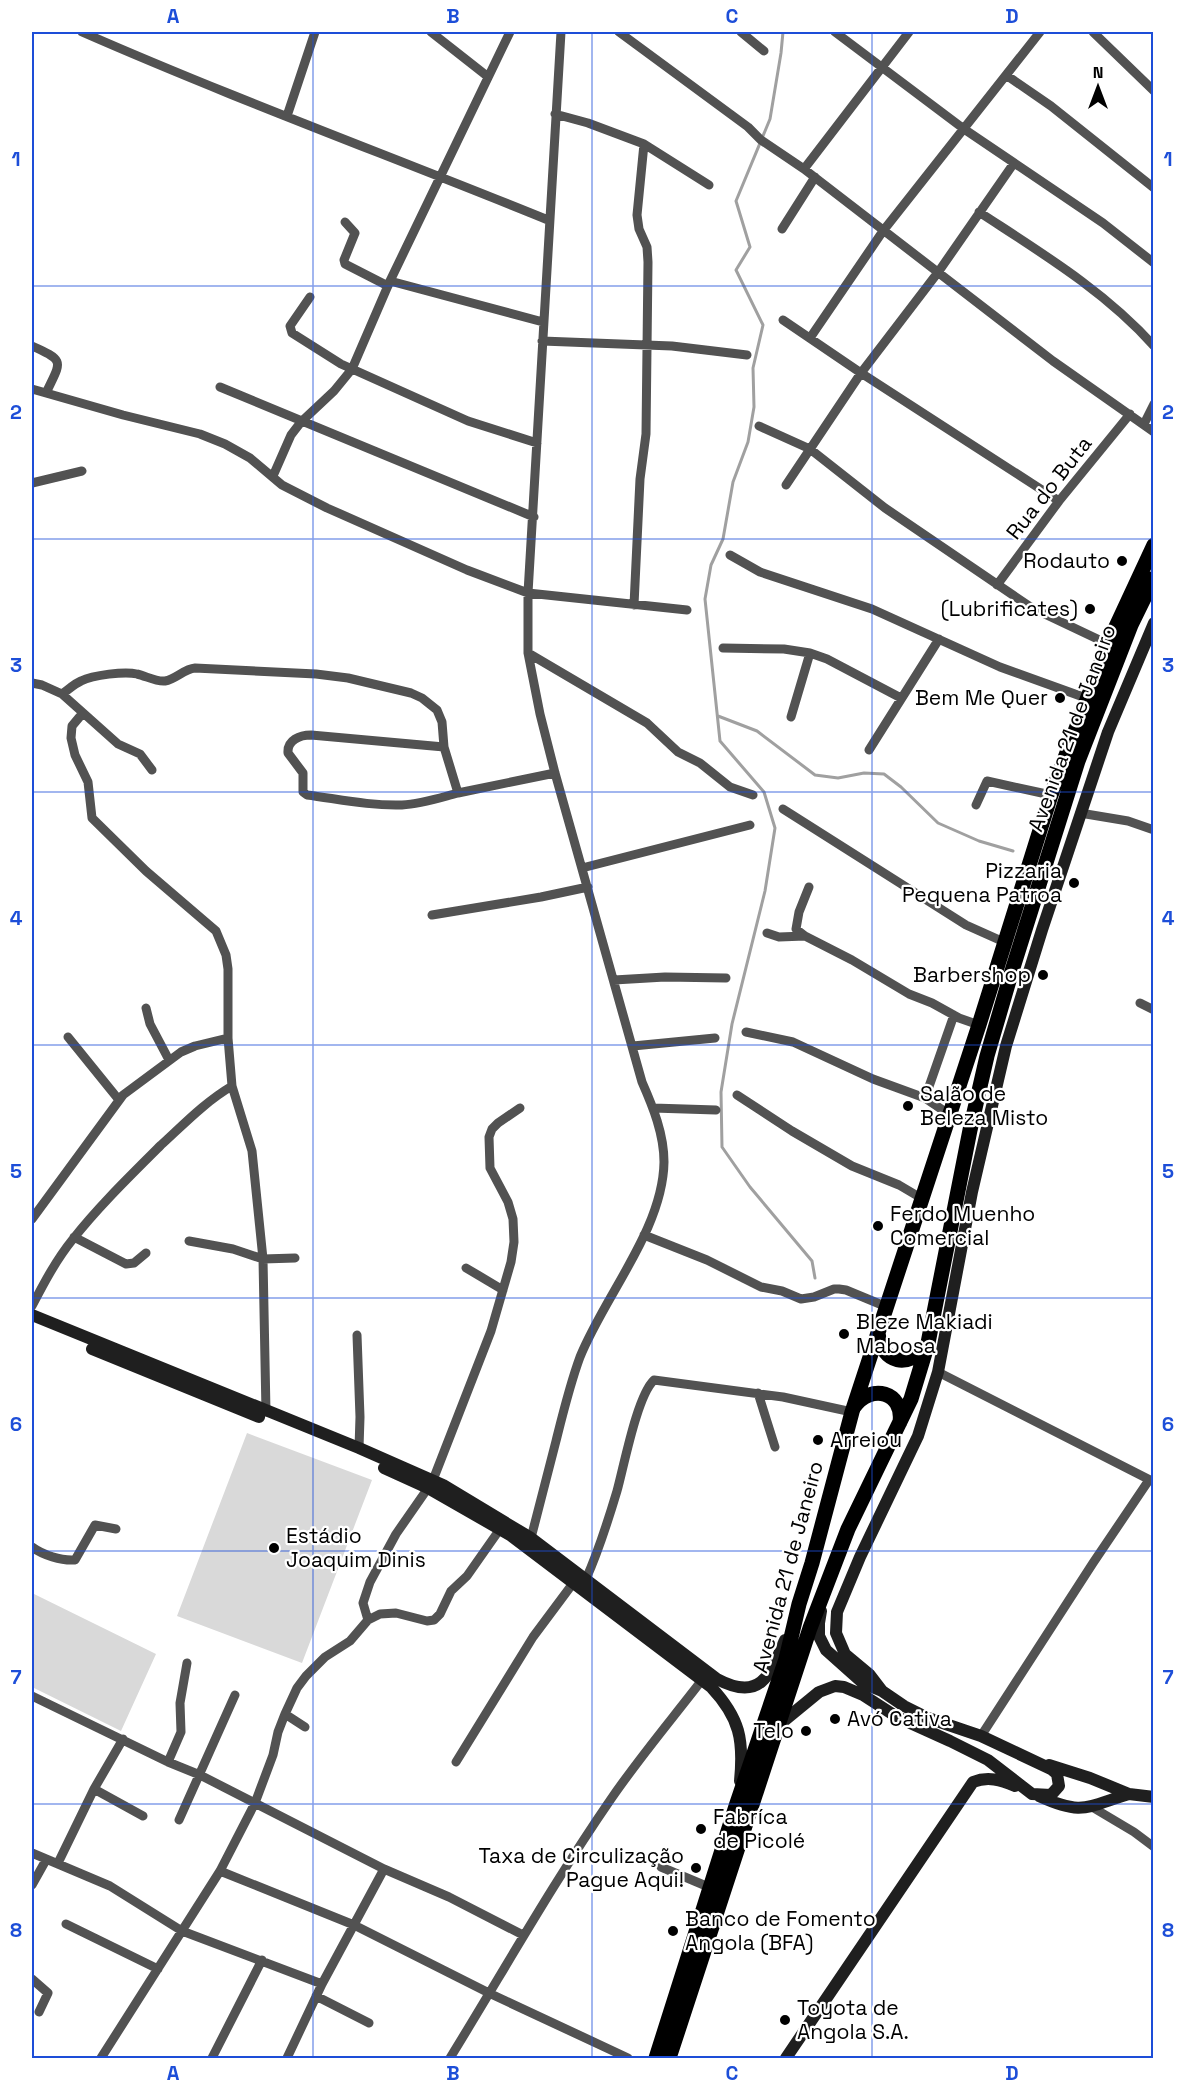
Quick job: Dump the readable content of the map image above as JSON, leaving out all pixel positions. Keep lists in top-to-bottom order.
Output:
{
  "streets": {
    "main road": ["Avenida 21 de Janeiro"],
    "street": ["Rua do Buta"]
  },
  "places": [
    "Rodauto",
    "(Lubrificates)",
    "Bem Me Quer",
    "Pizzaria Pequena Patroa",
    "Barbershop",
    "Salão de Beleza Misto",
    "Ferdo Muenho Comercial",
    "Bleze Makiadi Mabosa",
    "Arreiou",
    "Estádio Joaquim Dinis",
    "Avó Cativa",
    "Telo",
    "Fabríca de Picolé",
    "Taxa de Circulização Pague Aqui!",
    "Banco de Fomento Angola (BFA)",
    "Toyota de Angola S.A."
  ],
  "north": "top",
  "grid": {
    "columns": [
      "A",
      "B",
      "C",
      "D"
    ],
    "rows": [
      "1",
      "2",
      "3",
      "4",
      "5",
      "6",
      "7",
      "8"
    ]
  }
}
